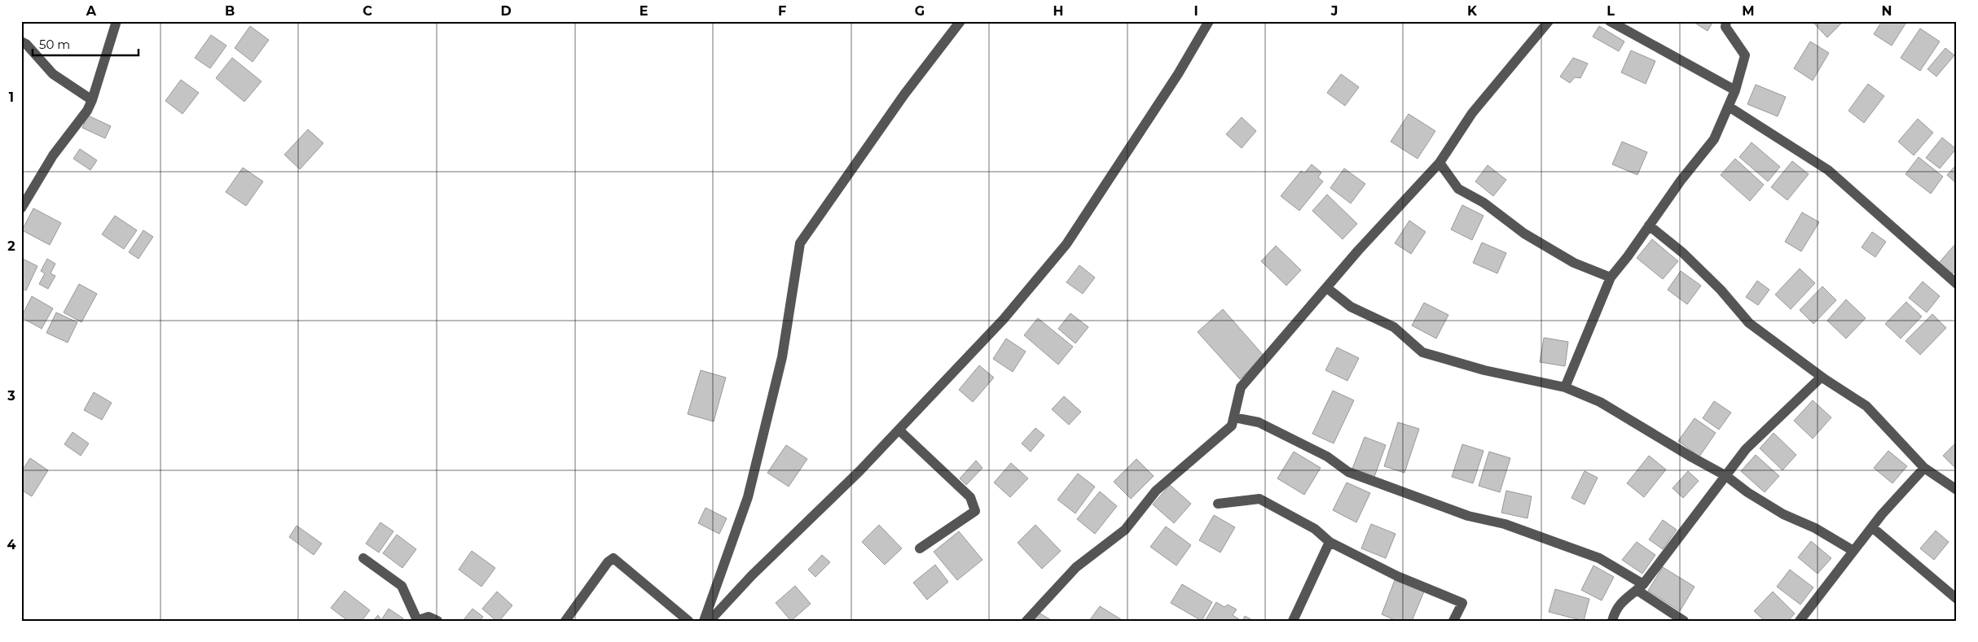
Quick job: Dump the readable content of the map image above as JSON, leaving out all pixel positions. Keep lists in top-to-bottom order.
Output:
{
  "scale_bar": "50 m",
  "grid": {
    "columns": [
      "A",
      "B",
      "C",
      "D",
      "E",
      "F",
      "G",
      "H",
      "I",
      "J",
      "K",
      "L",
      "M",
      "N"
    ],
    "rows": [
      "1",
      "2",
      "3",
      "4"
    ]
  }
}
